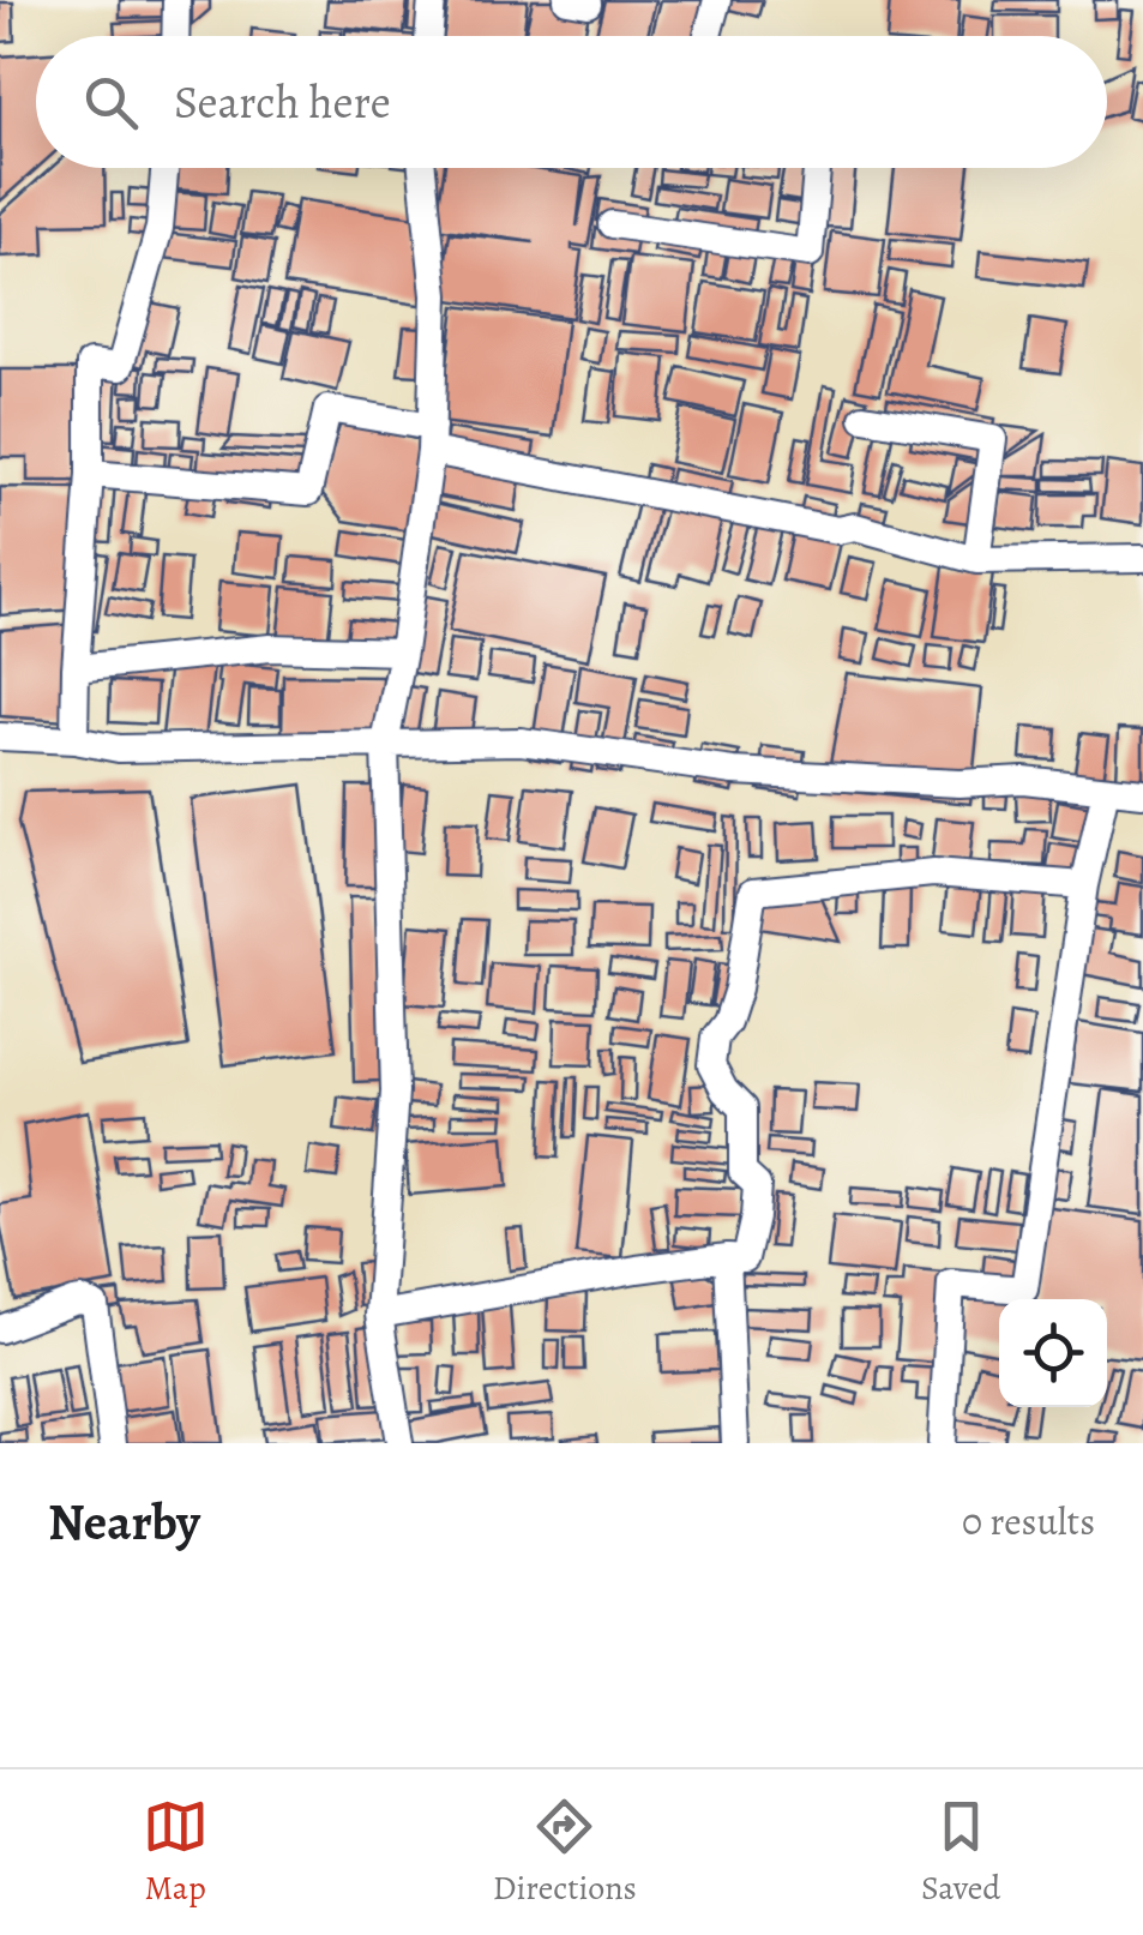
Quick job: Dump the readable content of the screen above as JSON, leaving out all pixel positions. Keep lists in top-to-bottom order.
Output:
{
  "page": {
    "search": "Search here",
    "heading": ["Nearby", "0 results"],
    "nav": ["Map", "Directions", "Saved"]
  }
}
